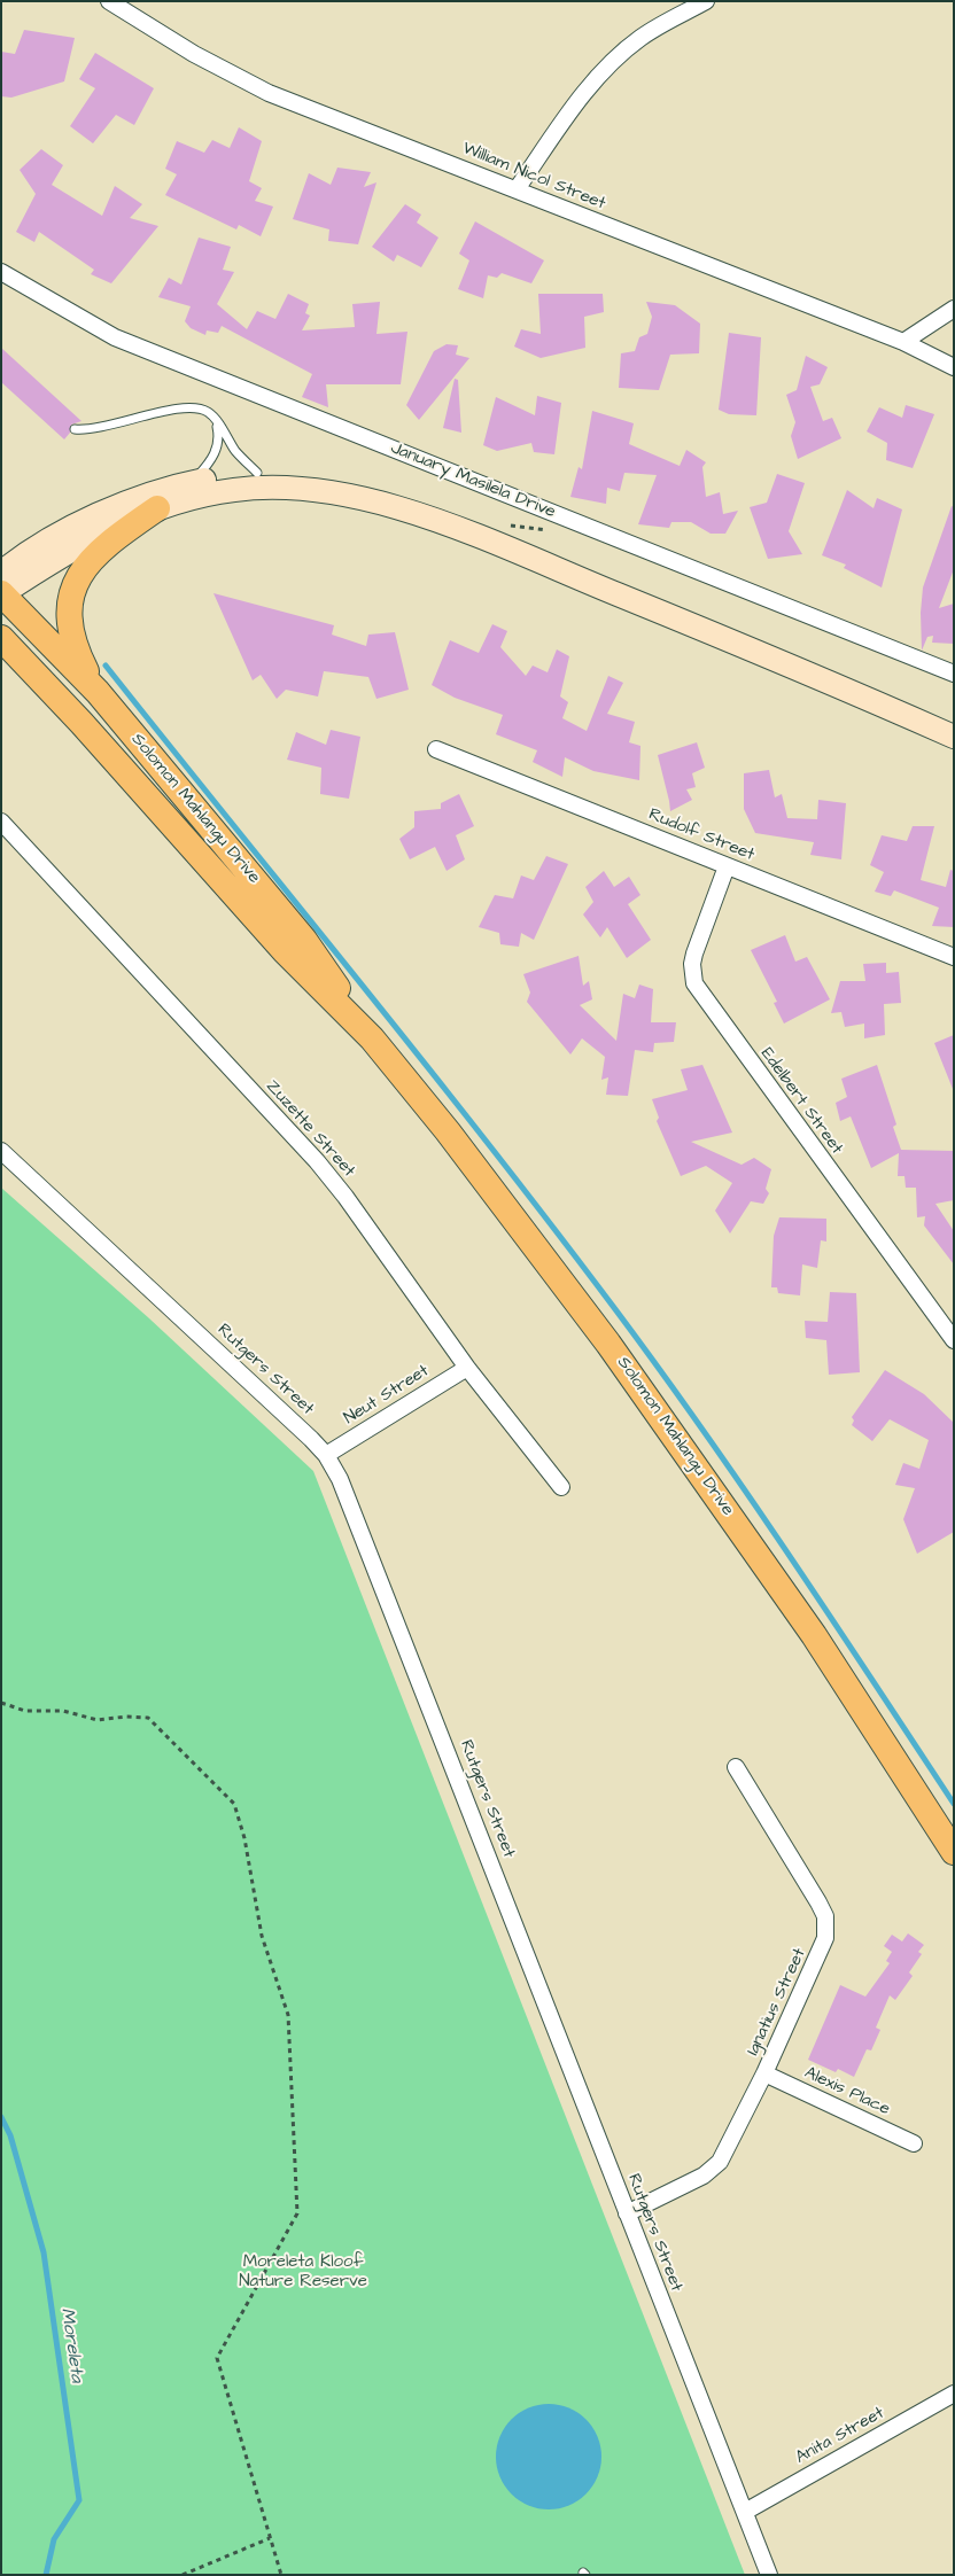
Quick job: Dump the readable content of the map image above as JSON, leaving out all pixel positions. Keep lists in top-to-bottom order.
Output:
{
  "streets": {
    "main road": ["Solomon Mahlangu Drive"],
    "street": [
      "William Nicol Street",
      "January Masilela Drive",
      "Rudolf Street",
      "Edelbert Street",
      "Zuzette Street",
      "Rutgers Street",
      "Neut Street",
      "Ignatius Street",
      "Alexis Place",
      "Anita Street"
    ]
  },
  "crossings": [
    ["Rudolf Street", "Edelbert Street"],
    ["Zuzette Street", "Neut Street"],
    ["Rutgers Street", "Neut Street"],
    ["Rutgers Street", "Ignatius Street"],
    ["Rutgers Street", "Anita Street"],
    ["Ignatius Street", "Alexis Place"]
  ],
  "water": ["Moreleta"],
  "parks": ["Moreleta Kloof Nature Reserve"]
}
